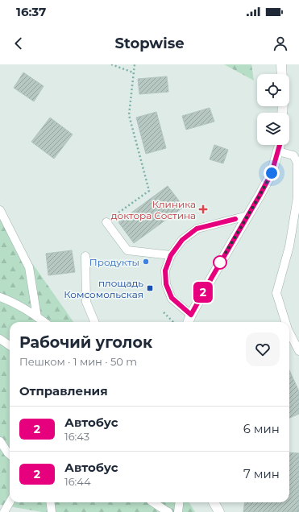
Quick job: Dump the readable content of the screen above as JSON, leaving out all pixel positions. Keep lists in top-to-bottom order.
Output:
{
  "places": {
    "health": ["Клиника доктора Состина"],
    "other": ["Продукты"],
    "transit": ["площадь Комсомольская"]
  },
  "lines": ["bus line 2"],
  "page": {
    "status": "16:37",
    "header": "Stopwise",
    "on_map": "2",
    "heading": [
      ["Рабочий уголок", "Пешком · 1 мин · 50 m"],
      "Отправления"
    ],
    "list": [
      {
        "mark": "2",
        "name": "Автобус",
        "note": "16:43",
        "value": "6 мин"
      },
      {
        "mark": "2",
        "name": "Автобус",
        "note": "16:44",
        "value": "7 мин"
      }
    ]
  }
}
